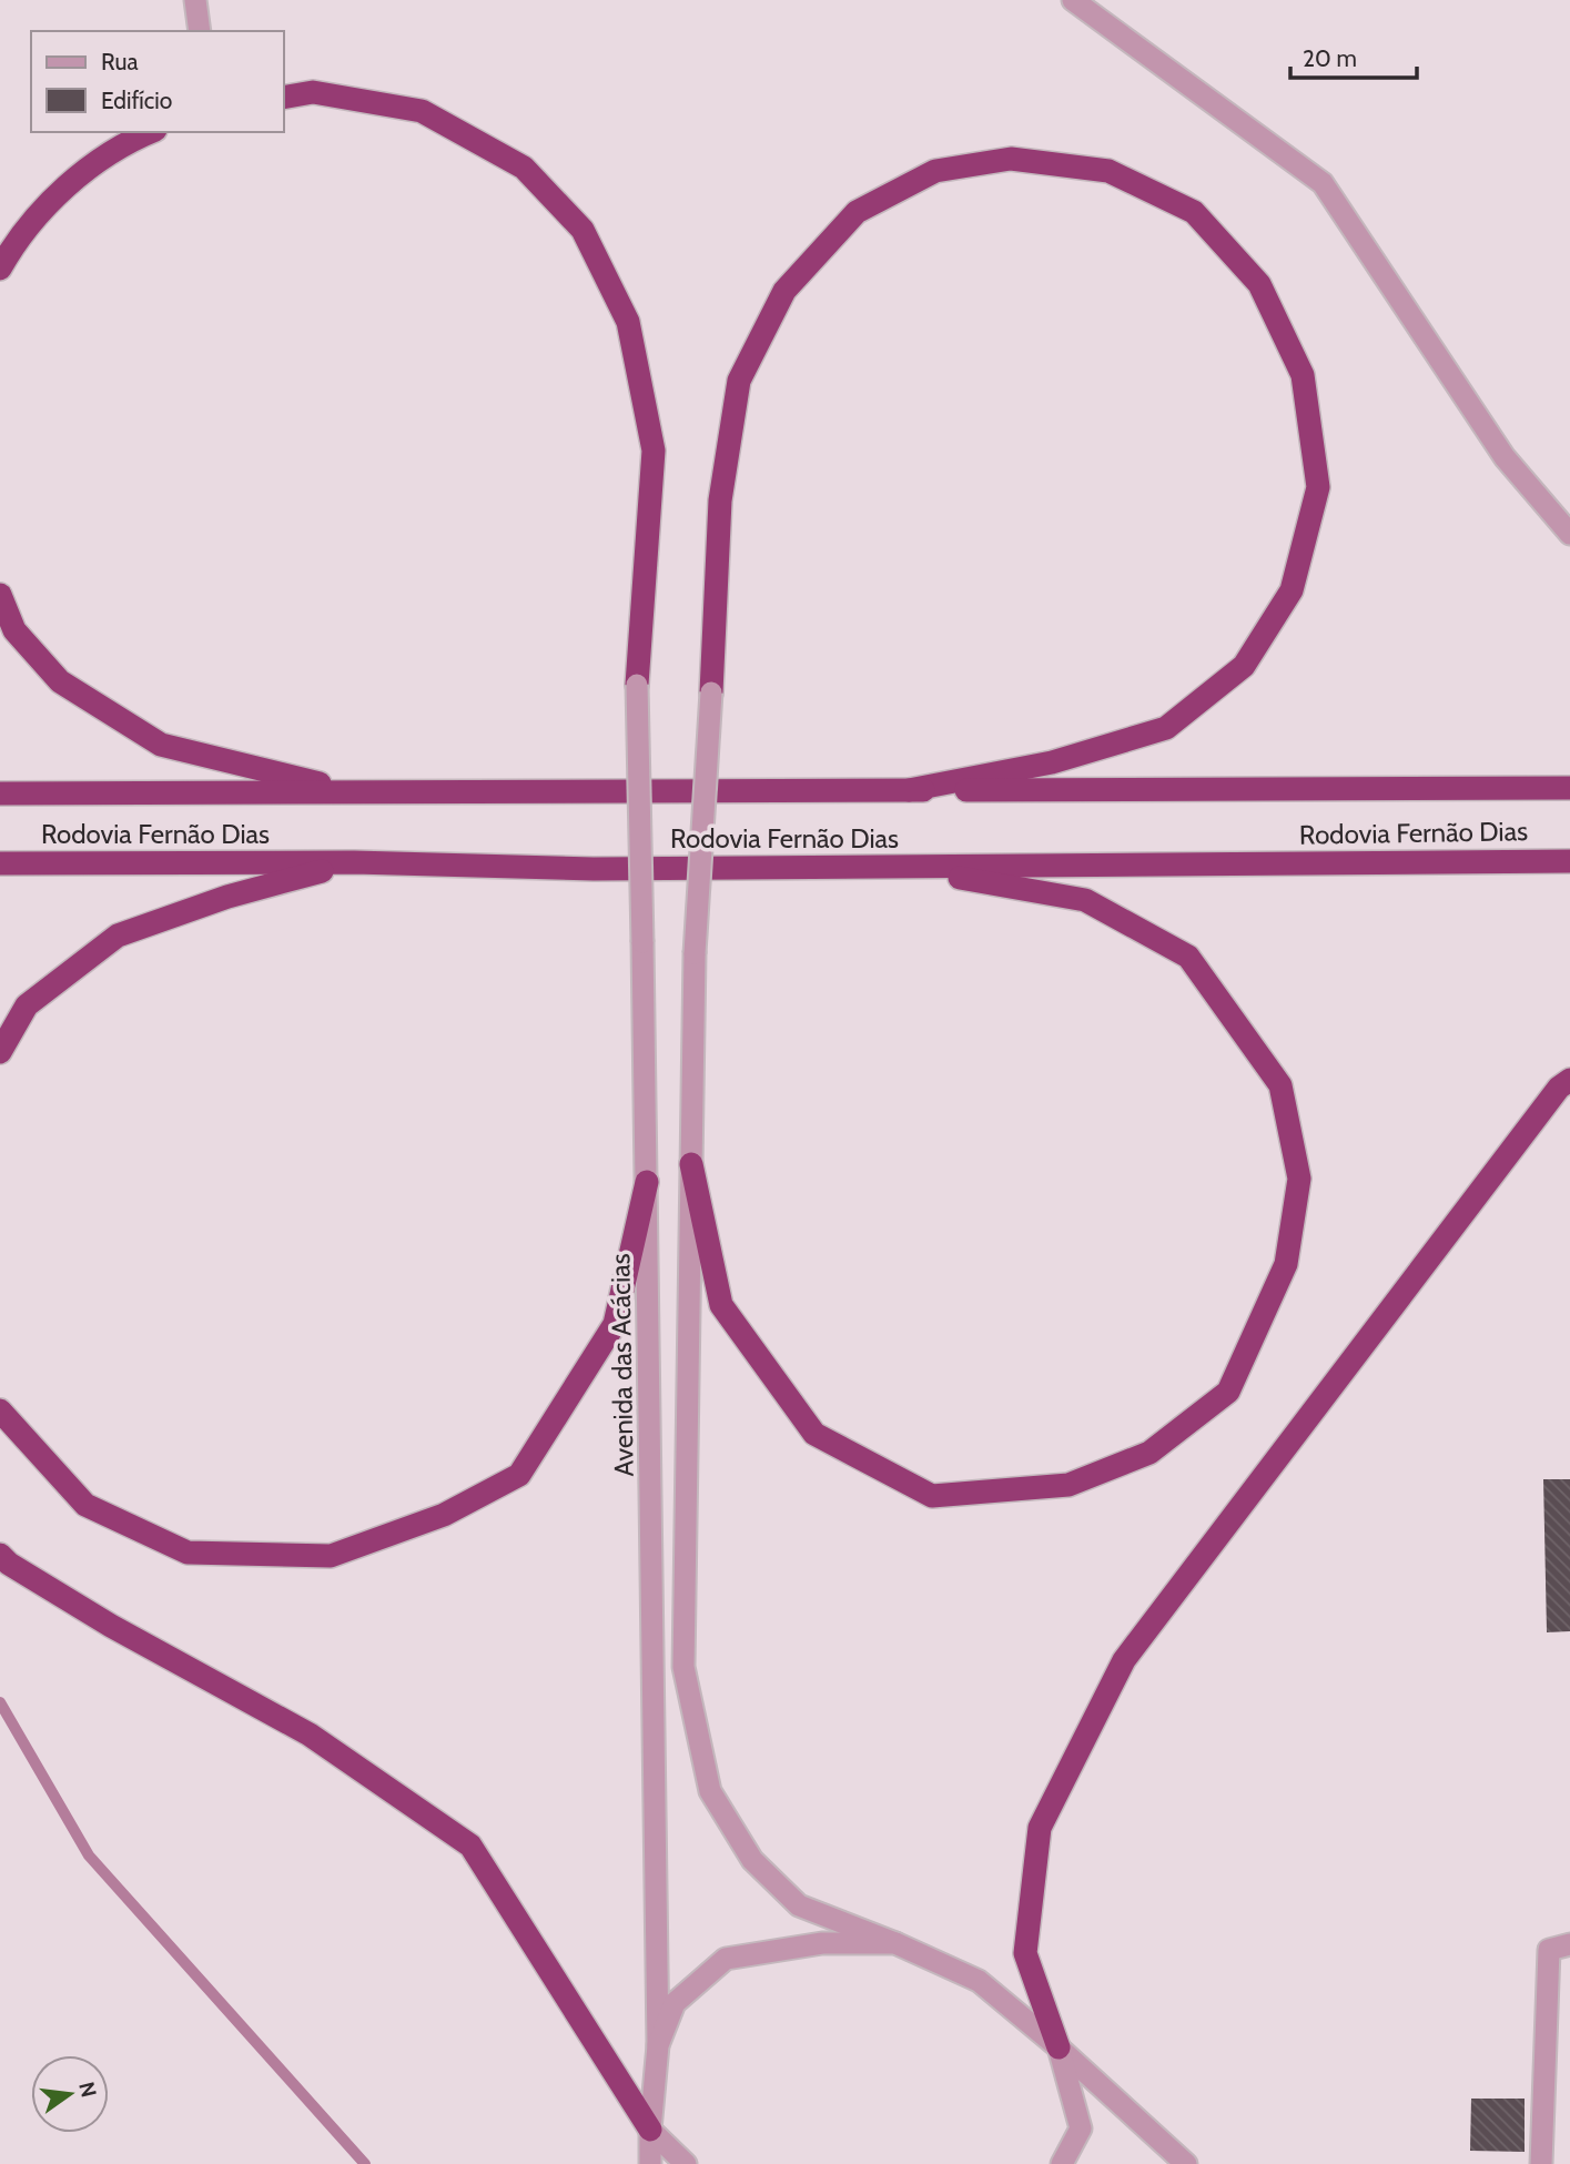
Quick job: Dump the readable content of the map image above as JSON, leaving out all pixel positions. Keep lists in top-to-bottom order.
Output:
{
  "streets": {
    "highway": ["Rodovia Fernão Dias"],
    "street": ["Avenida das Acácias"]
  },
  "legend": ["Rua", "Edifício"],
  "scale_bar": "20 m",
  "north": "right"
}
